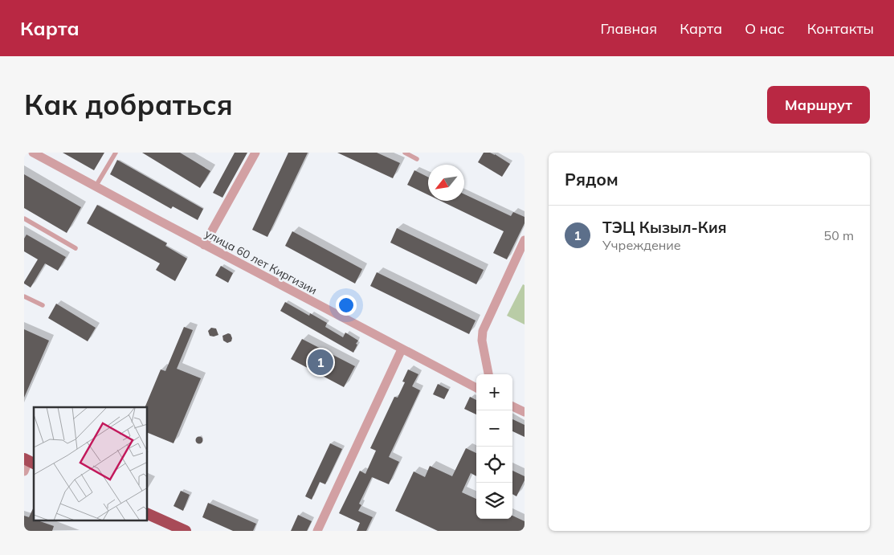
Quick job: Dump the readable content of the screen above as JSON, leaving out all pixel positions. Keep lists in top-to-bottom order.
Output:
{
  "streets": {
    "street": ["улица 60 лет Киргизии"]
  },
  "north": "bottom left",
  "page": {
    "header": "Карта",
    "nav": [
      "Главная",
      "Карта",
      "О нас",
      "Контакты"
    ],
    "buttons": "Маршрут",
    "title": "Как добраться",
    "heading": "Рядом",
    "list": [
      {
        "mark": "1",
        "name": "ТЭЦ Кызыл-Кия",
        "note": "Учреждение",
        "value": "50 m"
      }
    ],
    "pins": "1",
    "map_buttons": ["+", "−"]
  }
}
